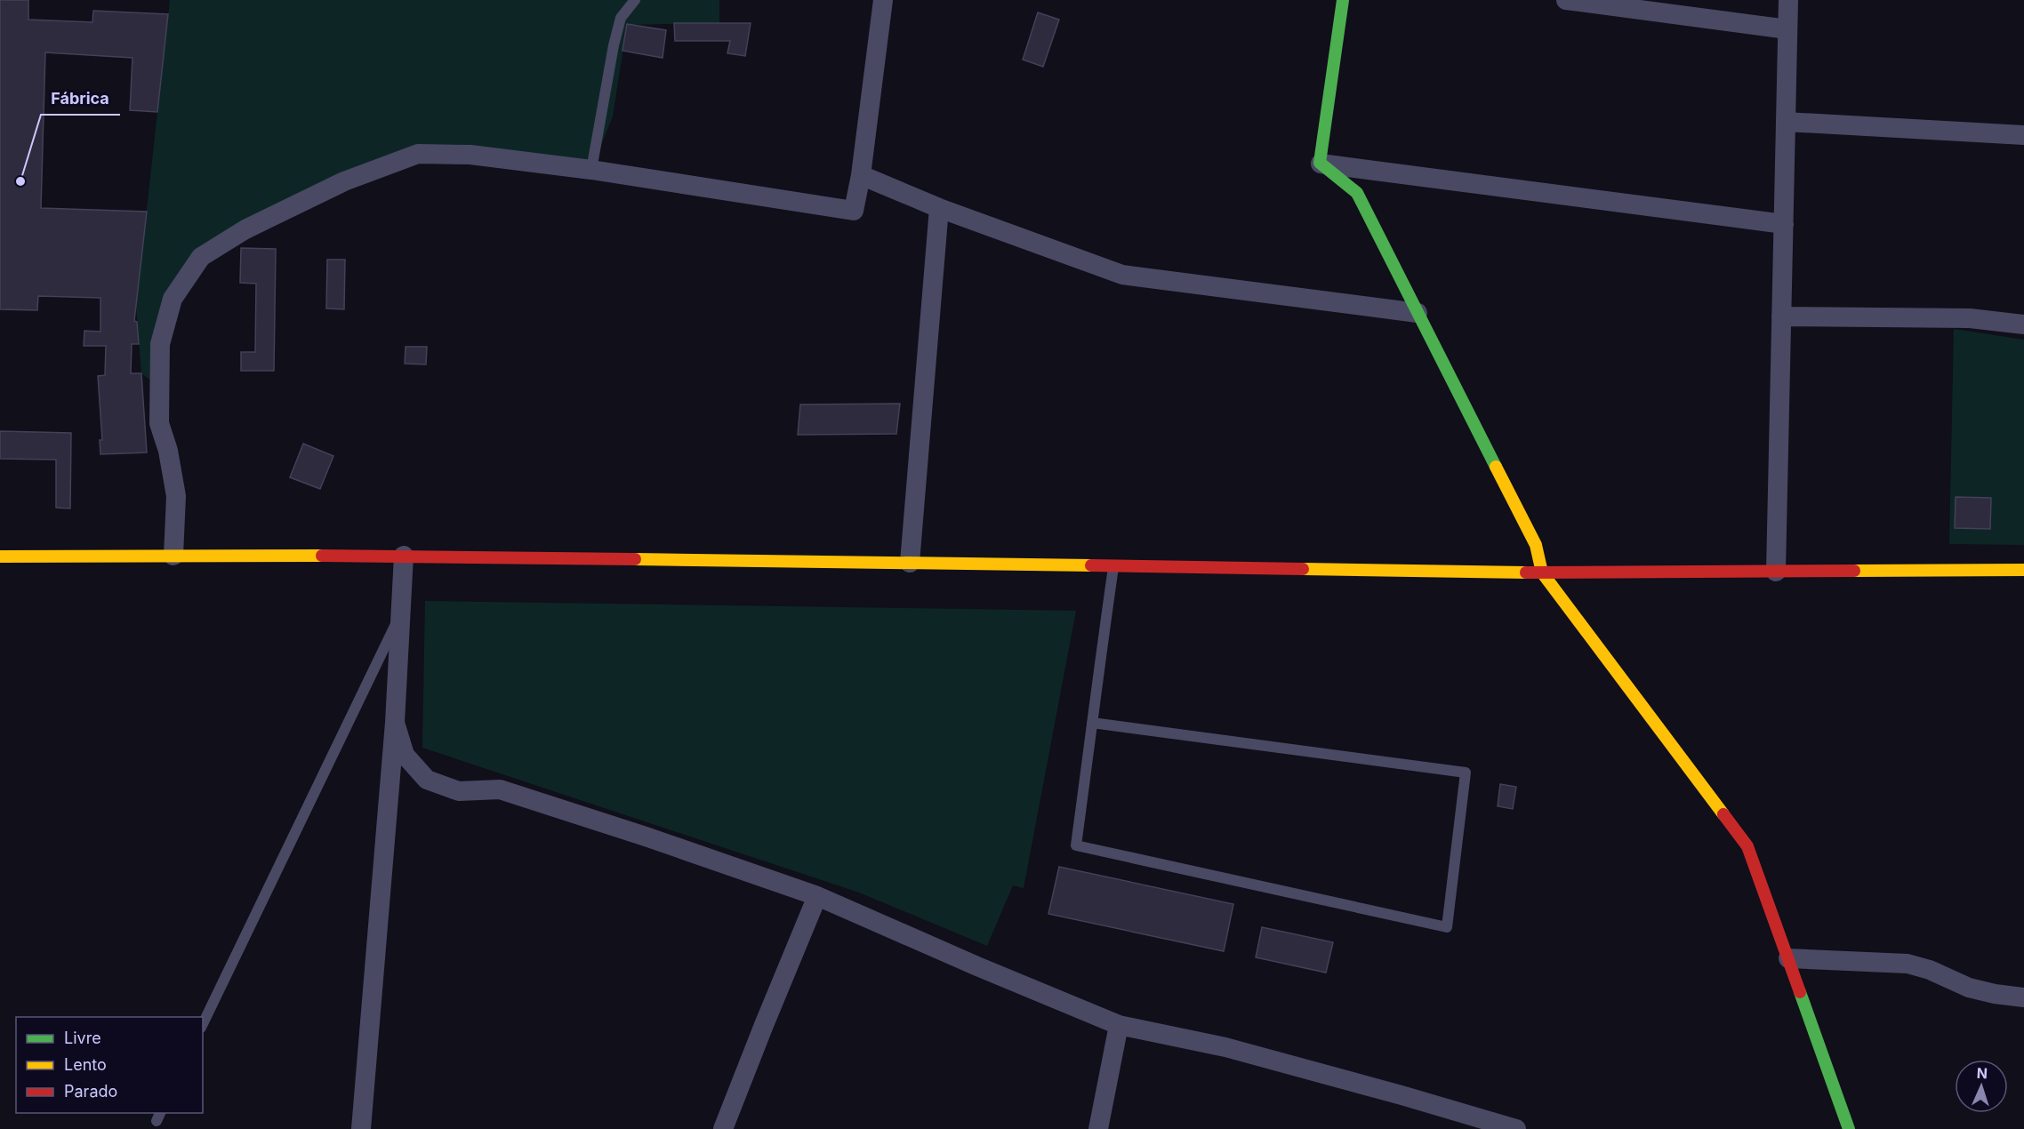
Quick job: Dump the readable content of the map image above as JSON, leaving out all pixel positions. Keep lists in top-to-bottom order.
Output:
{
  "places": ["Fábrica"],
  "legend": ["Livre", "Lento", "Parado"],
  "north": "top"
}
